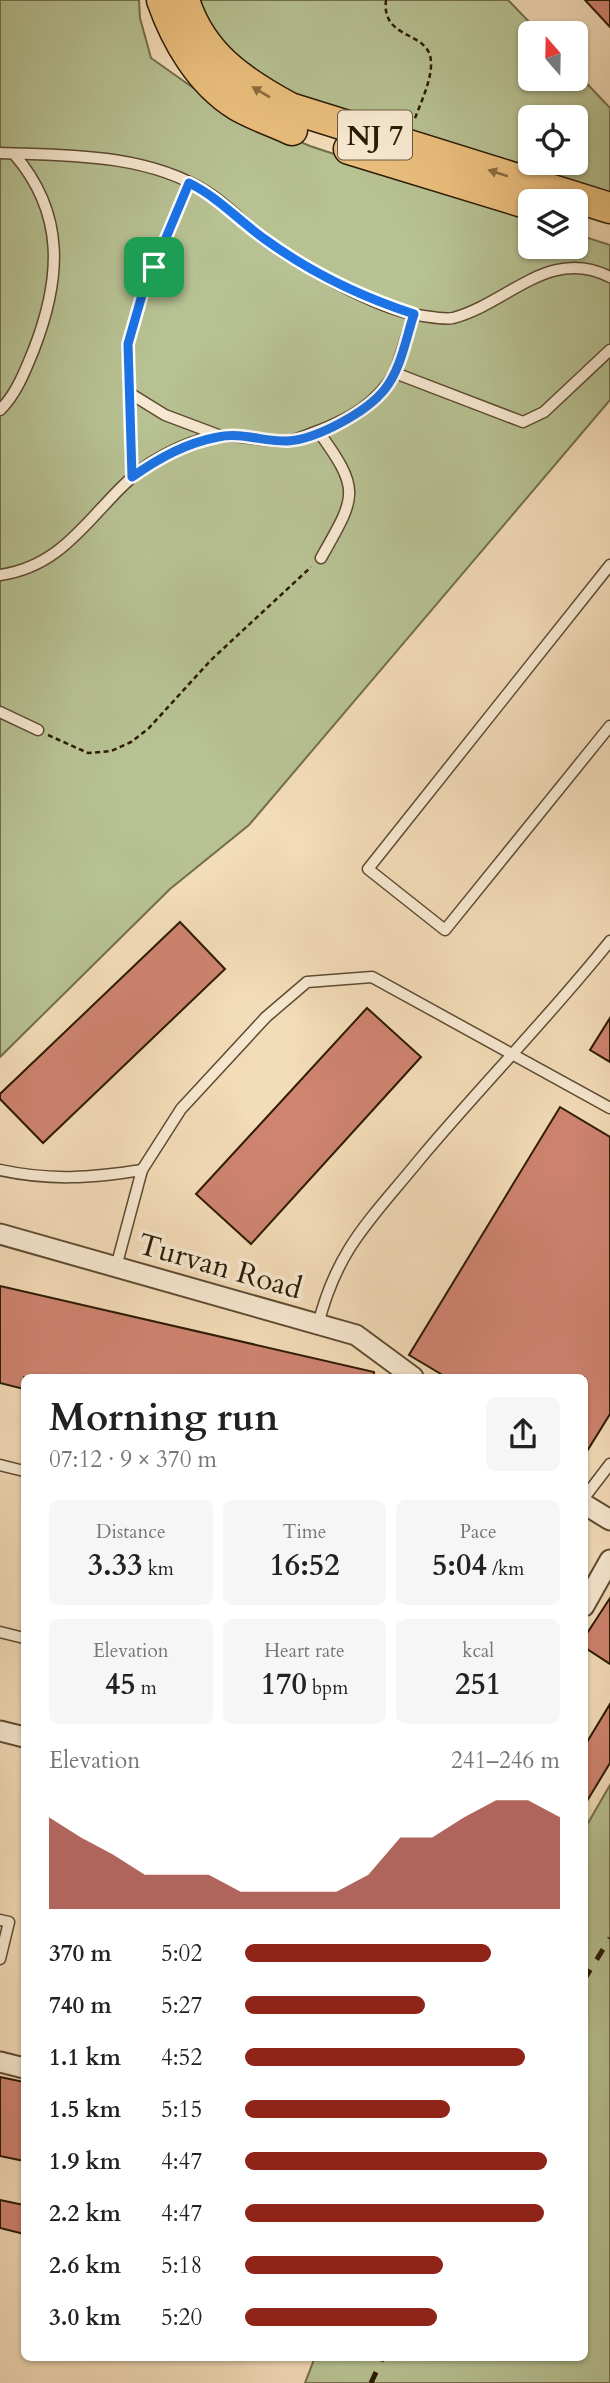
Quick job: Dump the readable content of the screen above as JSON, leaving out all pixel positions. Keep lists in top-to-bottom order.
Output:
{
  "streets": {
    "main road": ["NJ 7"],
    "street": ["Turvan Road"]
  },
  "north": "top",
  "page": {
    "heading": ["Morning run", "07:12 · 9 × 370 m"],
    "stats": [
      ["Distance", "3.33 km"],
      ["Time", "16:52"],
      ["Pace", "5:04 /km"],
      ["Elevation", "45 m"],
      ["Heart rate", "170 bpm"],
      ["kcal", "251"]
    ],
    "chart": ["Elevation", "241–246 m"],
    "list": [
      {
        "name": "370 m",
        "note": "5:02"
      },
      {
        "name": "740 m",
        "note": "5:27"
      },
      {
        "name": "1.1 km",
        "note": "4:52"
      },
      {
        "name": "1.5 km",
        "note": "5:15"
      },
      {
        "name": "1.9 km",
        "note": "4:47"
      },
      {
        "name": "2.2 km",
        "note": "4:47"
      },
      {
        "name": "2.6 km",
        "note": "5:18"
      },
      {
        "name": "3.0 km",
        "note": "5:20"
      }
    ]
  }
}
